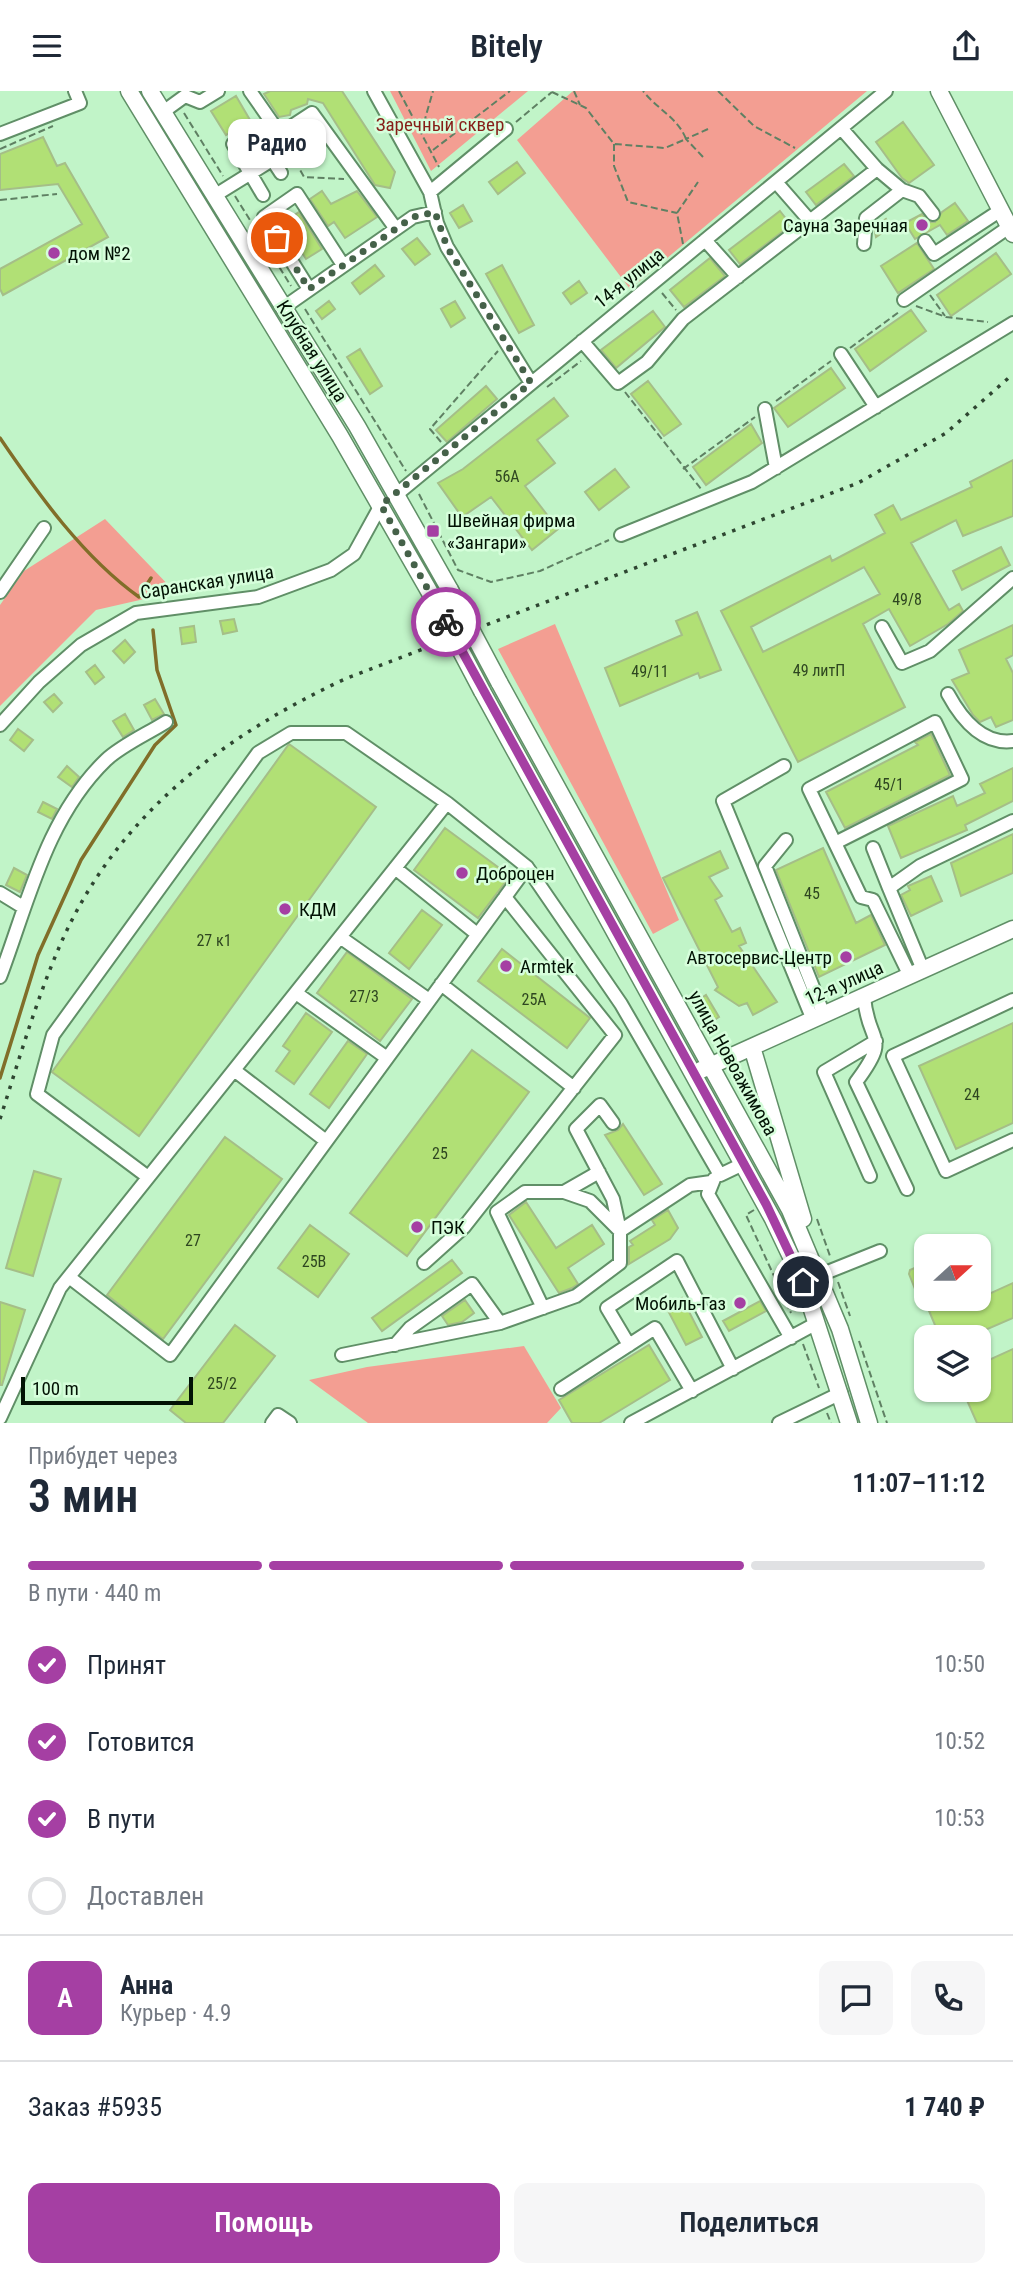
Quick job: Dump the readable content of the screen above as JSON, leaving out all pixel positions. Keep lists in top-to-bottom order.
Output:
{
  "streets": {
    "main road": ["Клубная улица", "12-я улица", "улица Новоажимова"],
    "street": ["14-я улица", "Саранская улица"]
  },
  "crossings": [
    ["14-я улица", "Клубная улица"],
    ["Клубная улица", "Саранская улица"],
    ["Клубная улица", "улица Новоажимова"],
    ["12-я улица", "улица Новоажимова"]
  ],
  "parks": ["Заречный сквер"],
  "places": {
    "other": [
      "Сауна Заречная",
      "Радио",
      "дом №2",
      "Доброцен",
      "КДМ",
      "Автосервис-Центр",
      "Armtek",
      "ПЭК",
      "Мобиль-Газ"
    ],
    "transit": ["Швейная фирма «Зангари»"]
  },
  "house_numbers": [
    "56А",
    "49/8",
    "49 литП",
    "49/11",
    "45/1",
    "45",
    "27 к1",
    "27/3",
    "25А",
    "24",
    "25",
    "27",
    "25В",
    "25/2"
  ],
  "scale_bar": "100 m",
  "north": "right",
  "page": {
    "header": "Bitely",
    "bubble": "Радио",
    "scale": "100 m",
    "heading": ["3 мин", "Прибудет через", "11:07–11:12"],
    "panel": [
      "Анна",
      "Курьер · 4.9",
      "Заказ #5935",
      "1 740 ₽"
    ],
    "bar": "В пути · 440 m",
    "list": [
      ["Принят", "10:50"],
      ["Готовится", "10:52"],
      ["В пути", "10:53"],
      "Доставлен"
    ],
    "round": "А",
    "buttons": ["Помощь", "Поделиться"]
  }
}
